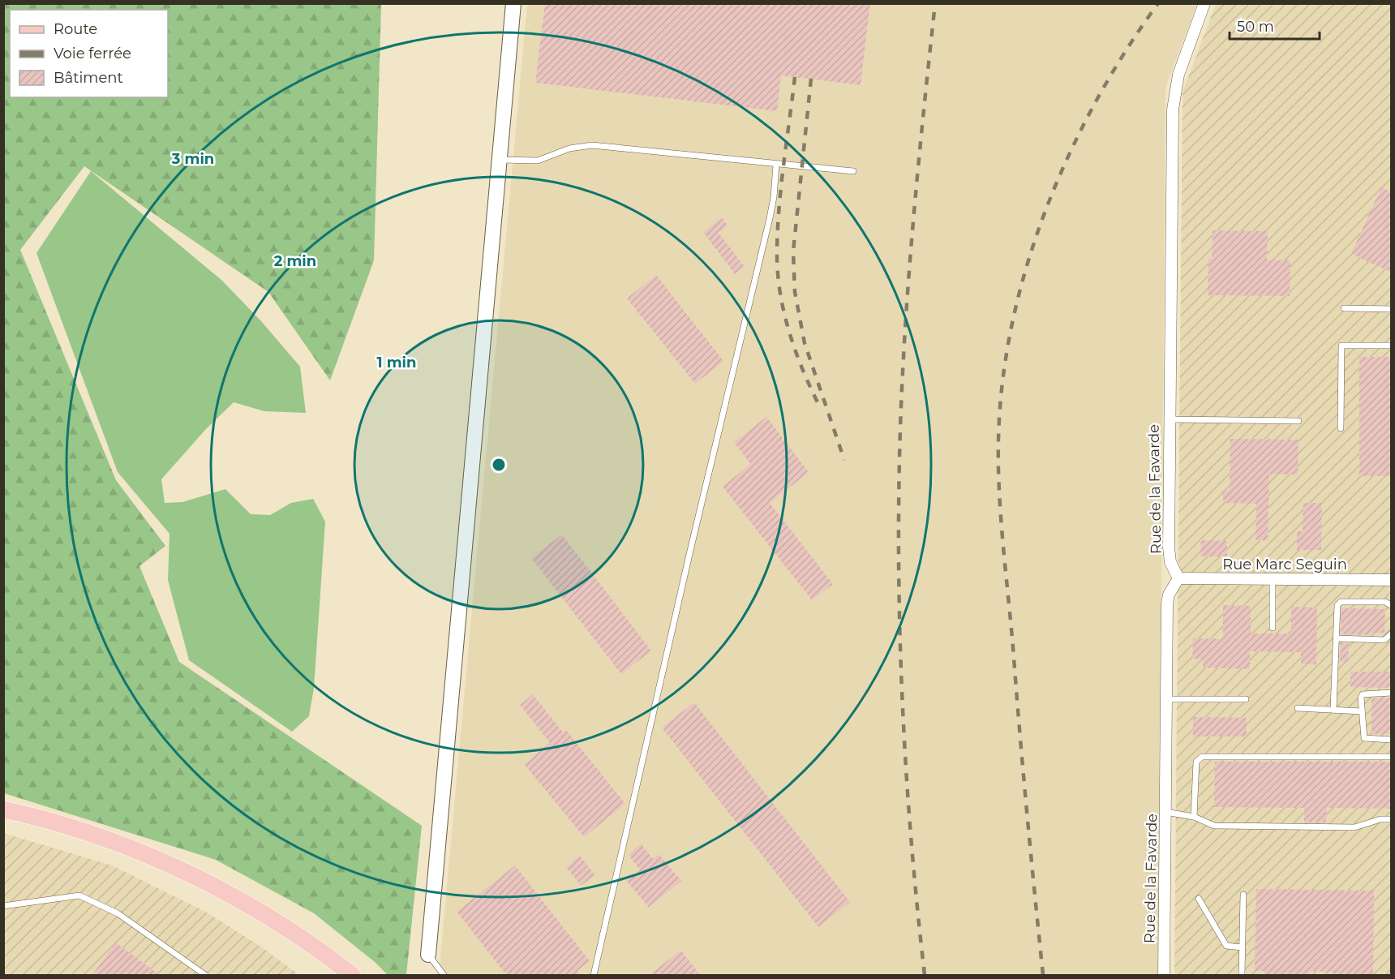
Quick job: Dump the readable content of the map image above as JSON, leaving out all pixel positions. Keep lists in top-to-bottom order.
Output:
{
  "streets": {
    "street": ["Rue de la Favarde", "Rue Marc Seguin"]
  },
  "crossings": [
    ["Rue de la Favarde", "Rue Marc Seguin"]
  ],
  "legend": ["Route", "Voie ferrée", "Bâtiment"],
  "scale_bar": "50 m",
  "rings": ["3 min", "2 min", "1 min"]
}
